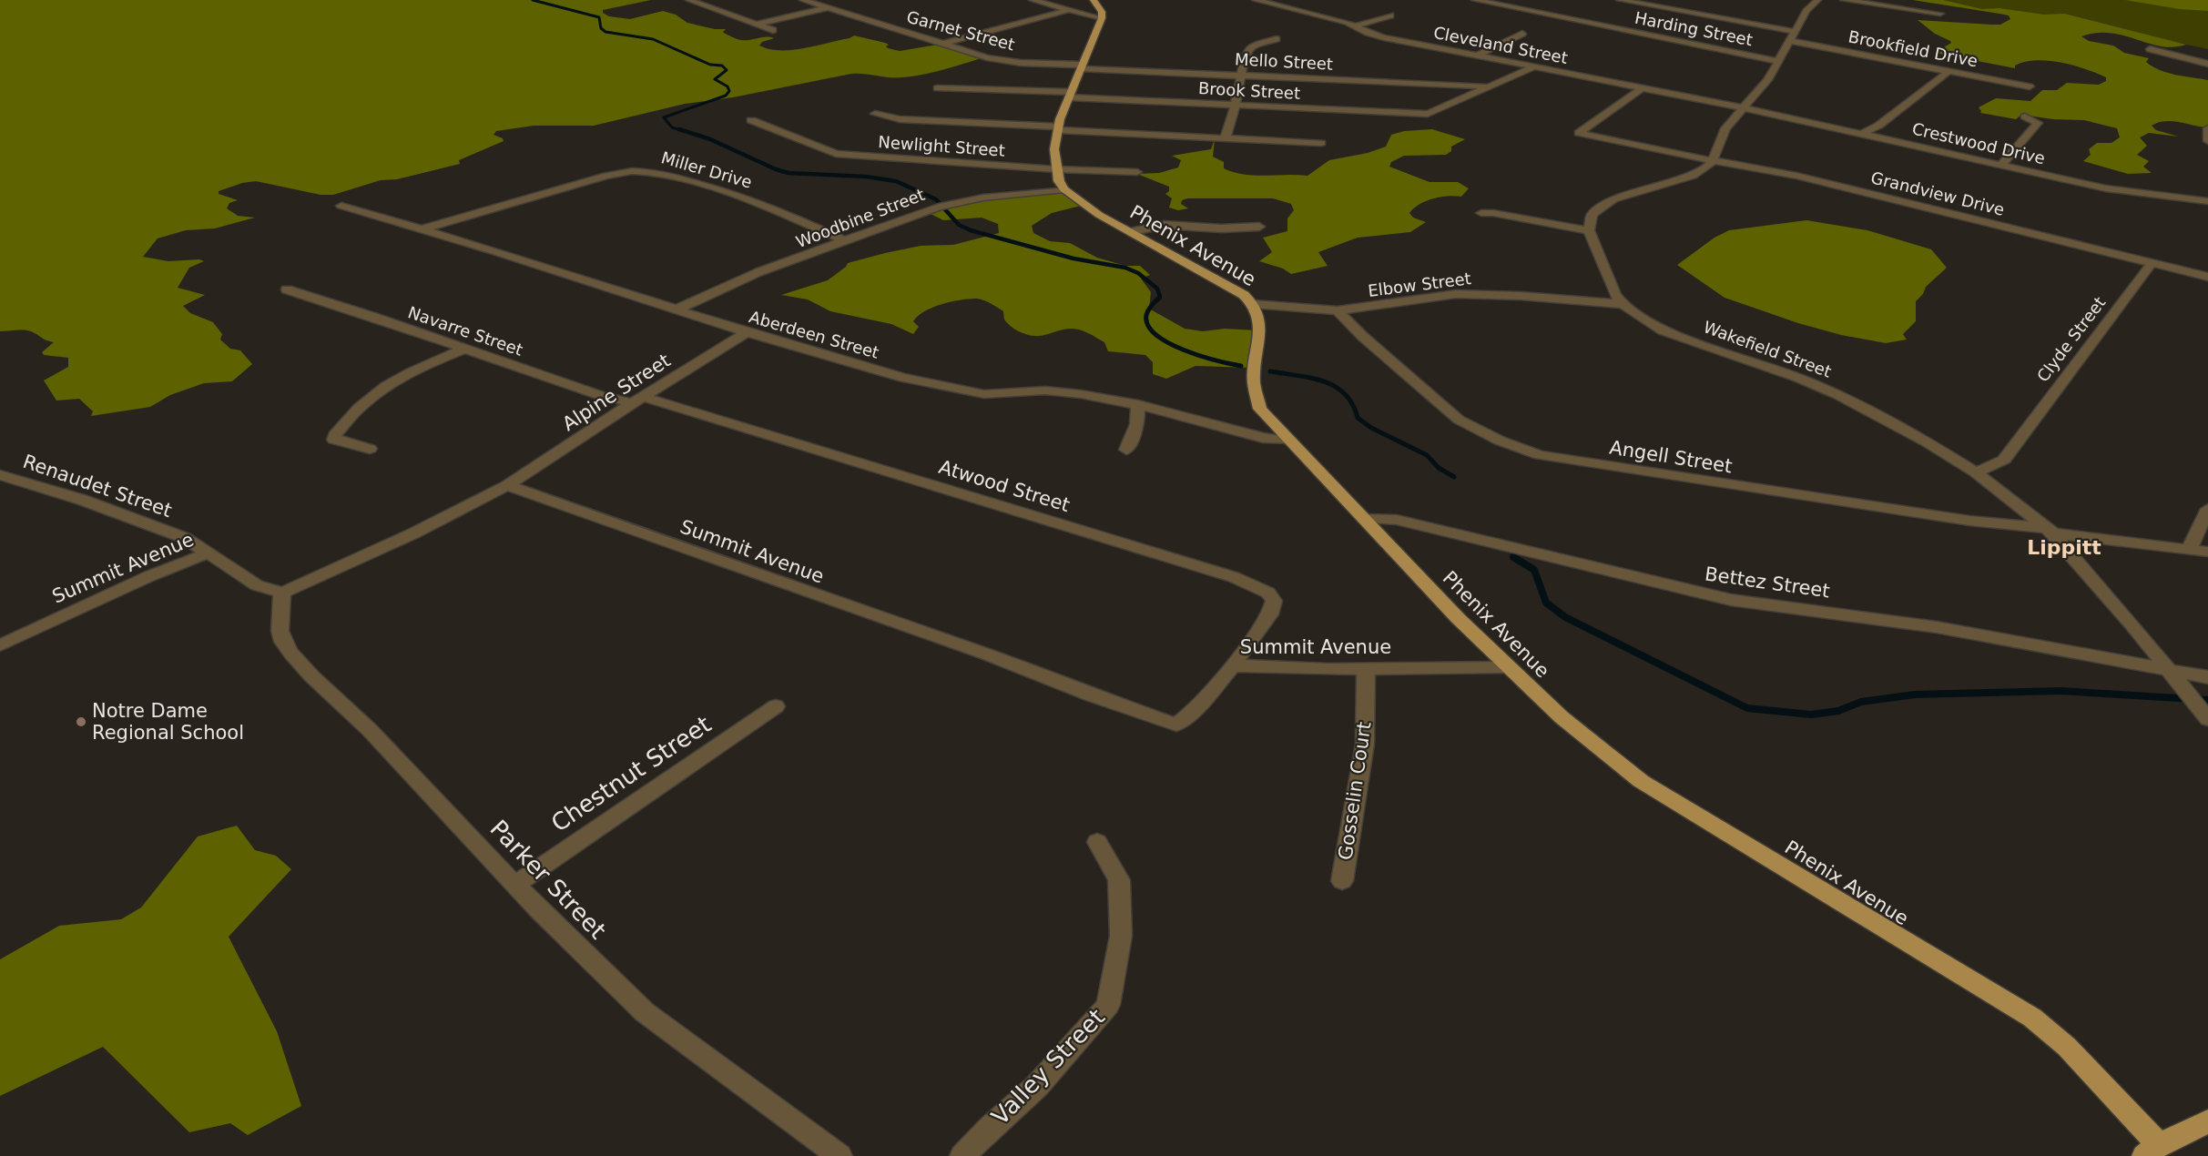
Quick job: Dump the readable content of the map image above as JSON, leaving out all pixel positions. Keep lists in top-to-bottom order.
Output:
{
  "streets": {
    "main road": ["Phenix Avenue"],
    "street": [
      "Harding Street",
      "Garnet Street",
      "Cleveland Street",
      "Brookfield Drive",
      "Mello Street",
      "Brook Street",
      "Crestwood Drive",
      "Newlight Street",
      "Miller Drive",
      "Grandview Drive",
      "Woodbine Street",
      "Elbow Street",
      "Navarre Street",
      "Aberdeen Street",
      "Clyde Street",
      "Wakefield Street",
      "Alpine Street",
      "Angell Street",
      "Renaudet Street",
      "Atwood Street",
      "Summit Avenue",
      "Bettez Street",
      "Chestnut Street",
      "Gosselin Court",
      "Parker Street",
      "Valley Street"
    ]
  },
  "crossings": [
    ["Garnet Street", "Mello Street"],
    ["Cleveland Street", "Mello Street"],
    ["Cleveland Street", "Crestwood Drive"],
    ["Cleveland Street", "Grandview Drive"],
    ["Mello Street", "Brook Street"],
    ["Miller Drive", "Woodbine Street"],
    ["Miller Drive", "Aberdeen Street"],
    ["Grandview Drive", "Clyde Street"],
    ["Woodbine Street", "Phenix Avenue"],
    ["Woodbine Street", "Aberdeen Street"],
    ["Phenix Avenue", "Elbow Street"],
    ["Phenix Avenue", "Aberdeen Street"],
    ["Phenix Avenue", "Summit Avenue"],
    ["Phenix Avenue", "Bettez Street"],
    ["Elbow Street", "Wakefield Street"],
    ["Elbow Street", "Angell Street"],
    ["Navarre Street", "Alpine Street"],
    ["Navarre Street", "Atwood Street"],
    ["Aberdeen Street", "Alpine Street"],
    ["Clyde Street", "Wakefield Street"],
    ["Wakefield Street", "Angell Street"],
    ["Wakefield Street", "Bettez Street"],
    ["Alpine Street", "Atwood Street"],
    ["Alpine Street", "Summit Avenue"],
    ["Renaudet Street", "Summit Avenue"],
    ["Atwood Street", "Summit Avenue"],
    ["Summit Avenue", "Gosselin Court"],
    ["Summit Avenue", "Parker Street"],
    ["Chestnut Street", "Parker Street"]
  ],
  "districts": ["Lippitt"],
  "places": ["Notre Dame Regional School"]
}
